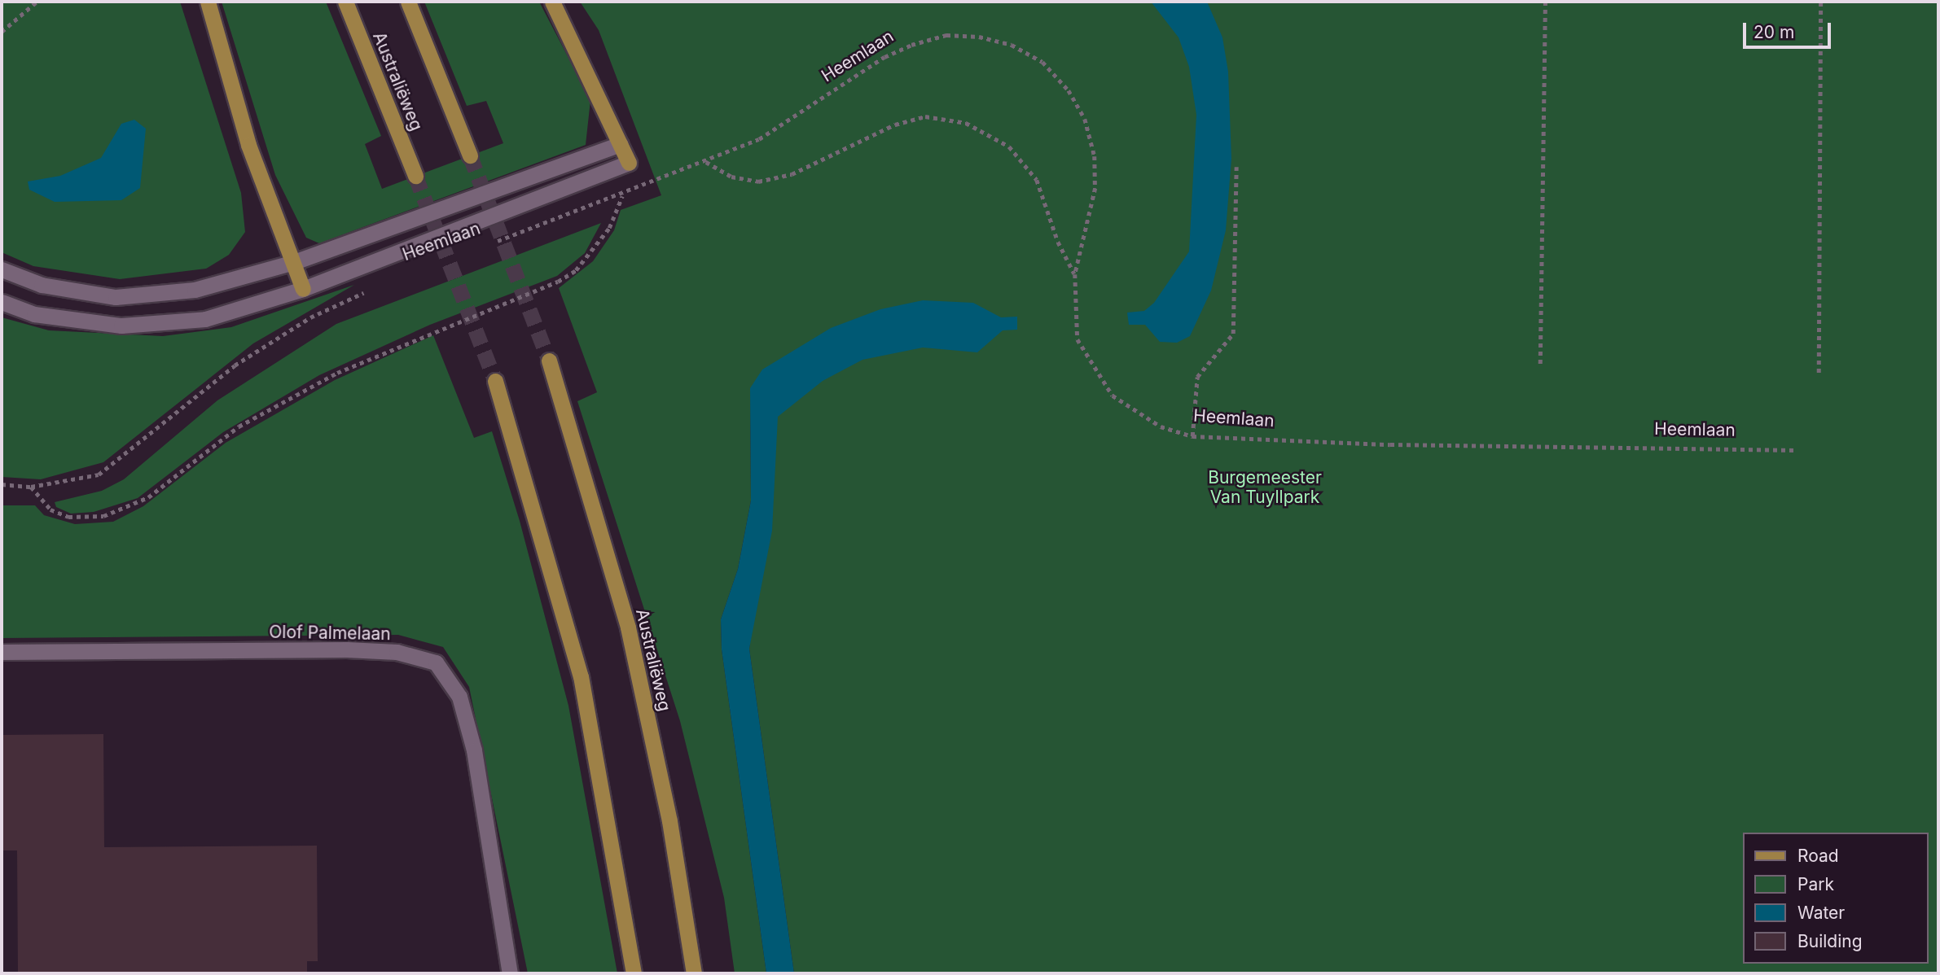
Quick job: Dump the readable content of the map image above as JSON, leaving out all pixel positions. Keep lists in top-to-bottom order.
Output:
{
  "streets": {
    "main road": ["Australiëweg"],
    "street": ["Heemlaan", "Olof Palmelaan"]
  },
  "parks": ["Burgemeester Van Tuyllpark"],
  "legend": [
    "Road",
    "Park",
    "Water",
    "Building"
  ],
  "scale_bar": "20 m"
}
